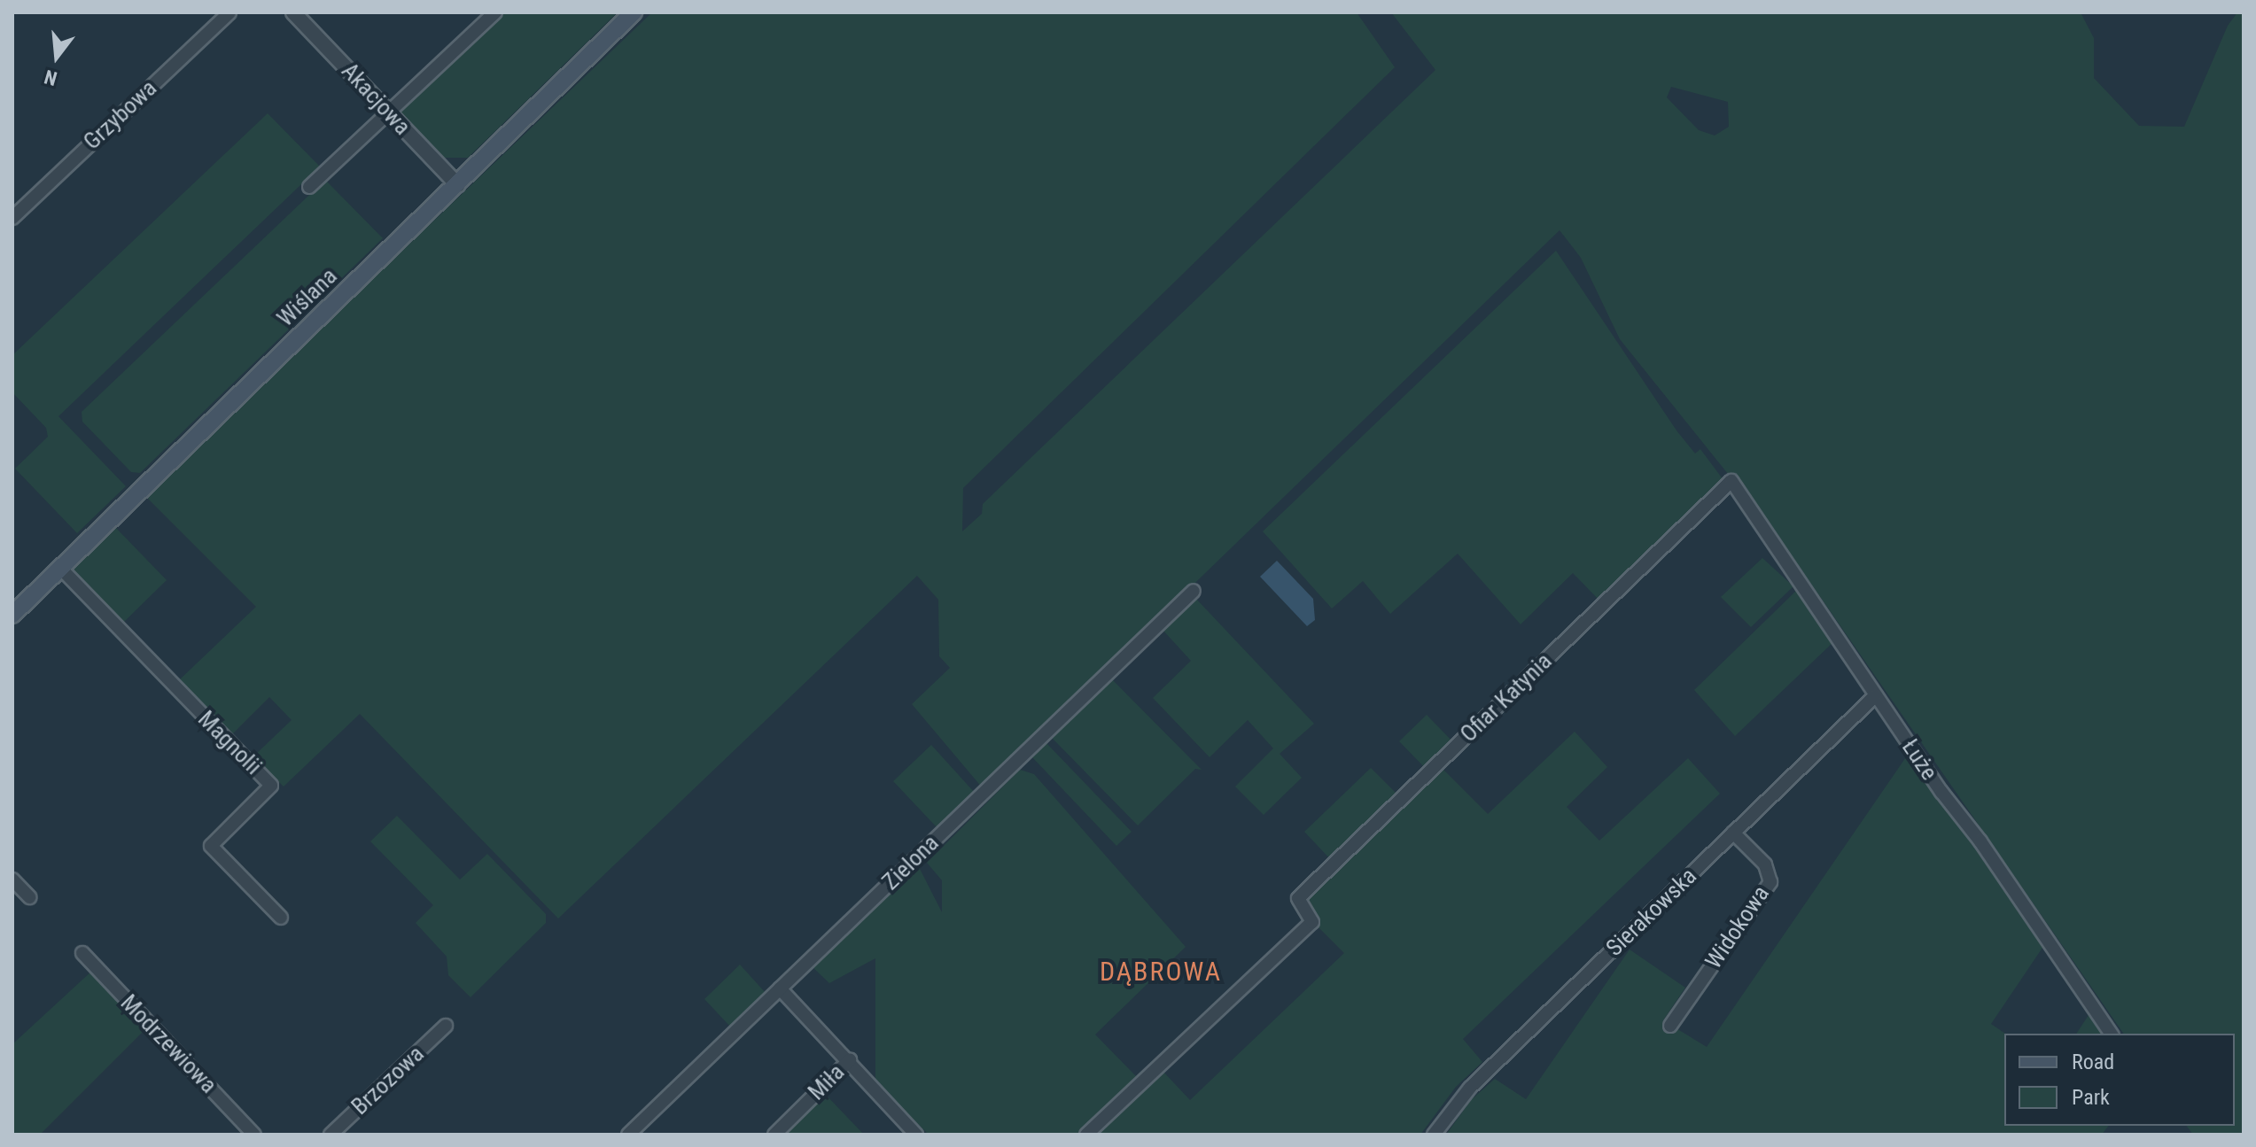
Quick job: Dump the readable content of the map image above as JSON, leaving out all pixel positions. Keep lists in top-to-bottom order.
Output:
{
  "streets": {
    "main road": ["Wiślana"],
    "street": [
      "Akacjowa",
      "Grzybowa",
      "Ofiar Katynia",
      "Magnolii",
      "Łuże",
      "Zielona",
      "Sierakowska",
      "Widokowa",
      "Modrzewiowa",
      "Brzozowa",
      "Miła"
    ]
  },
  "crossings": [
    ["Akacjowa", "Wiślana"],
    ["Wiślana", "Magnolii"],
    ["Ofiar Katynia", "Łuże"],
    ["Łuże", "Sierakowska"],
    ["Zielona", "Miła"],
    ["Sierakowska", "Widokowa"]
  ],
  "districts": ["DĄBROWA"],
  "legend": ["Road", "Park"],
  "north": "bottom"
}
